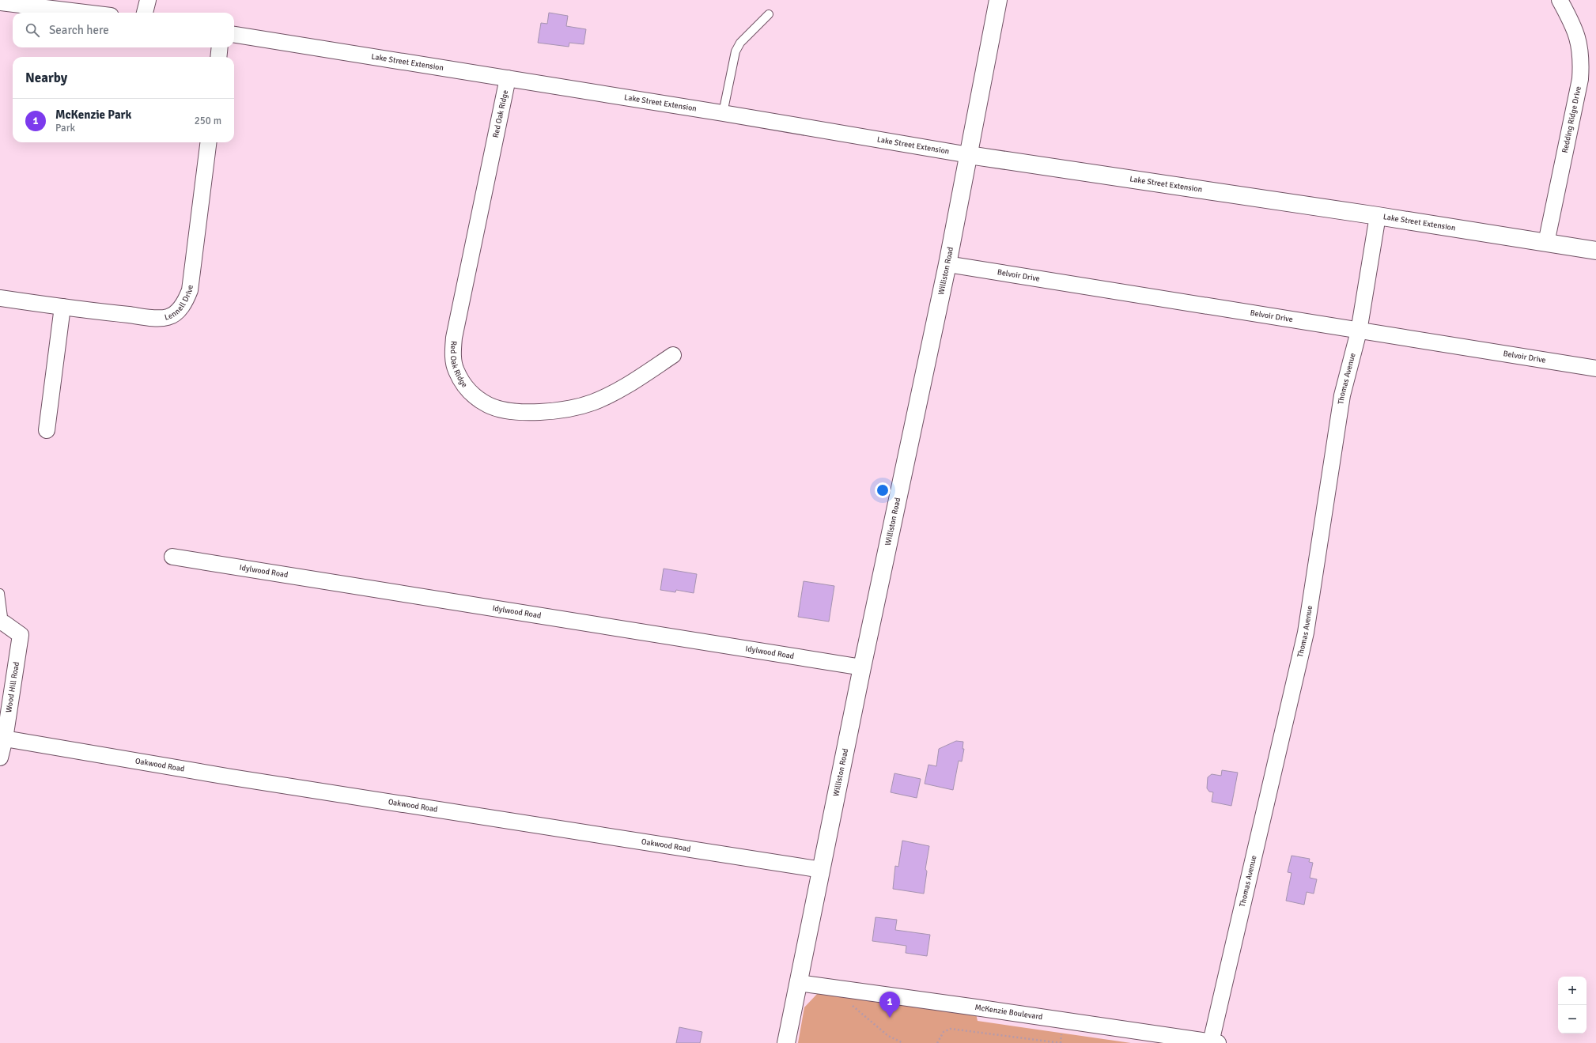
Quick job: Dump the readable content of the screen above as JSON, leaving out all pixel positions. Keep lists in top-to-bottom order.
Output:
{
  "streets": {
    "main road": ["Lake Street Extension", "Williston Road"],
    "street": [
      "Red Oak Ridge",
      "Redding Ridge Drive",
      "Belvoir Drive",
      "Lennell Drive",
      "Thomas Avenue",
      "Idylwood Road",
      "Wood Hill Road",
      "Oakwood Road",
      "McKenzie Boulevard"
    ]
  },
  "crossings": [
    ["Lake Street Extension", "Red Oak Ridge"],
    ["Lake Street Extension", "Redding Ridge Drive"],
    ["Lake Street Extension", "Williston Road"],
    ["Lake Street Extension", "Thomas Avenue"],
    ["Williston Road", "Belvoir Drive"],
    ["Williston Road", "Idylwood Road"],
    ["Williston Road", "Oakwood Road"],
    ["Williston Road", "McKenzie Boulevard"],
    ["Belvoir Drive", "Thomas Avenue"],
    ["Thomas Avenue", "McKenzie Boulevard"],
    ["Wood Hill Road", "Oakwood Road"]
  ],
  "page": {
    "search": "Search here",
    "heading": "Nearby",
    "list": [
      {
        "mark": "1",
        "name": "McKenzie Park",
        "note": "Park",
        "value": "250 m"
      }
    ],
    "map_buttons": ["+", "−"],
    "pins": "1"
  }
}
